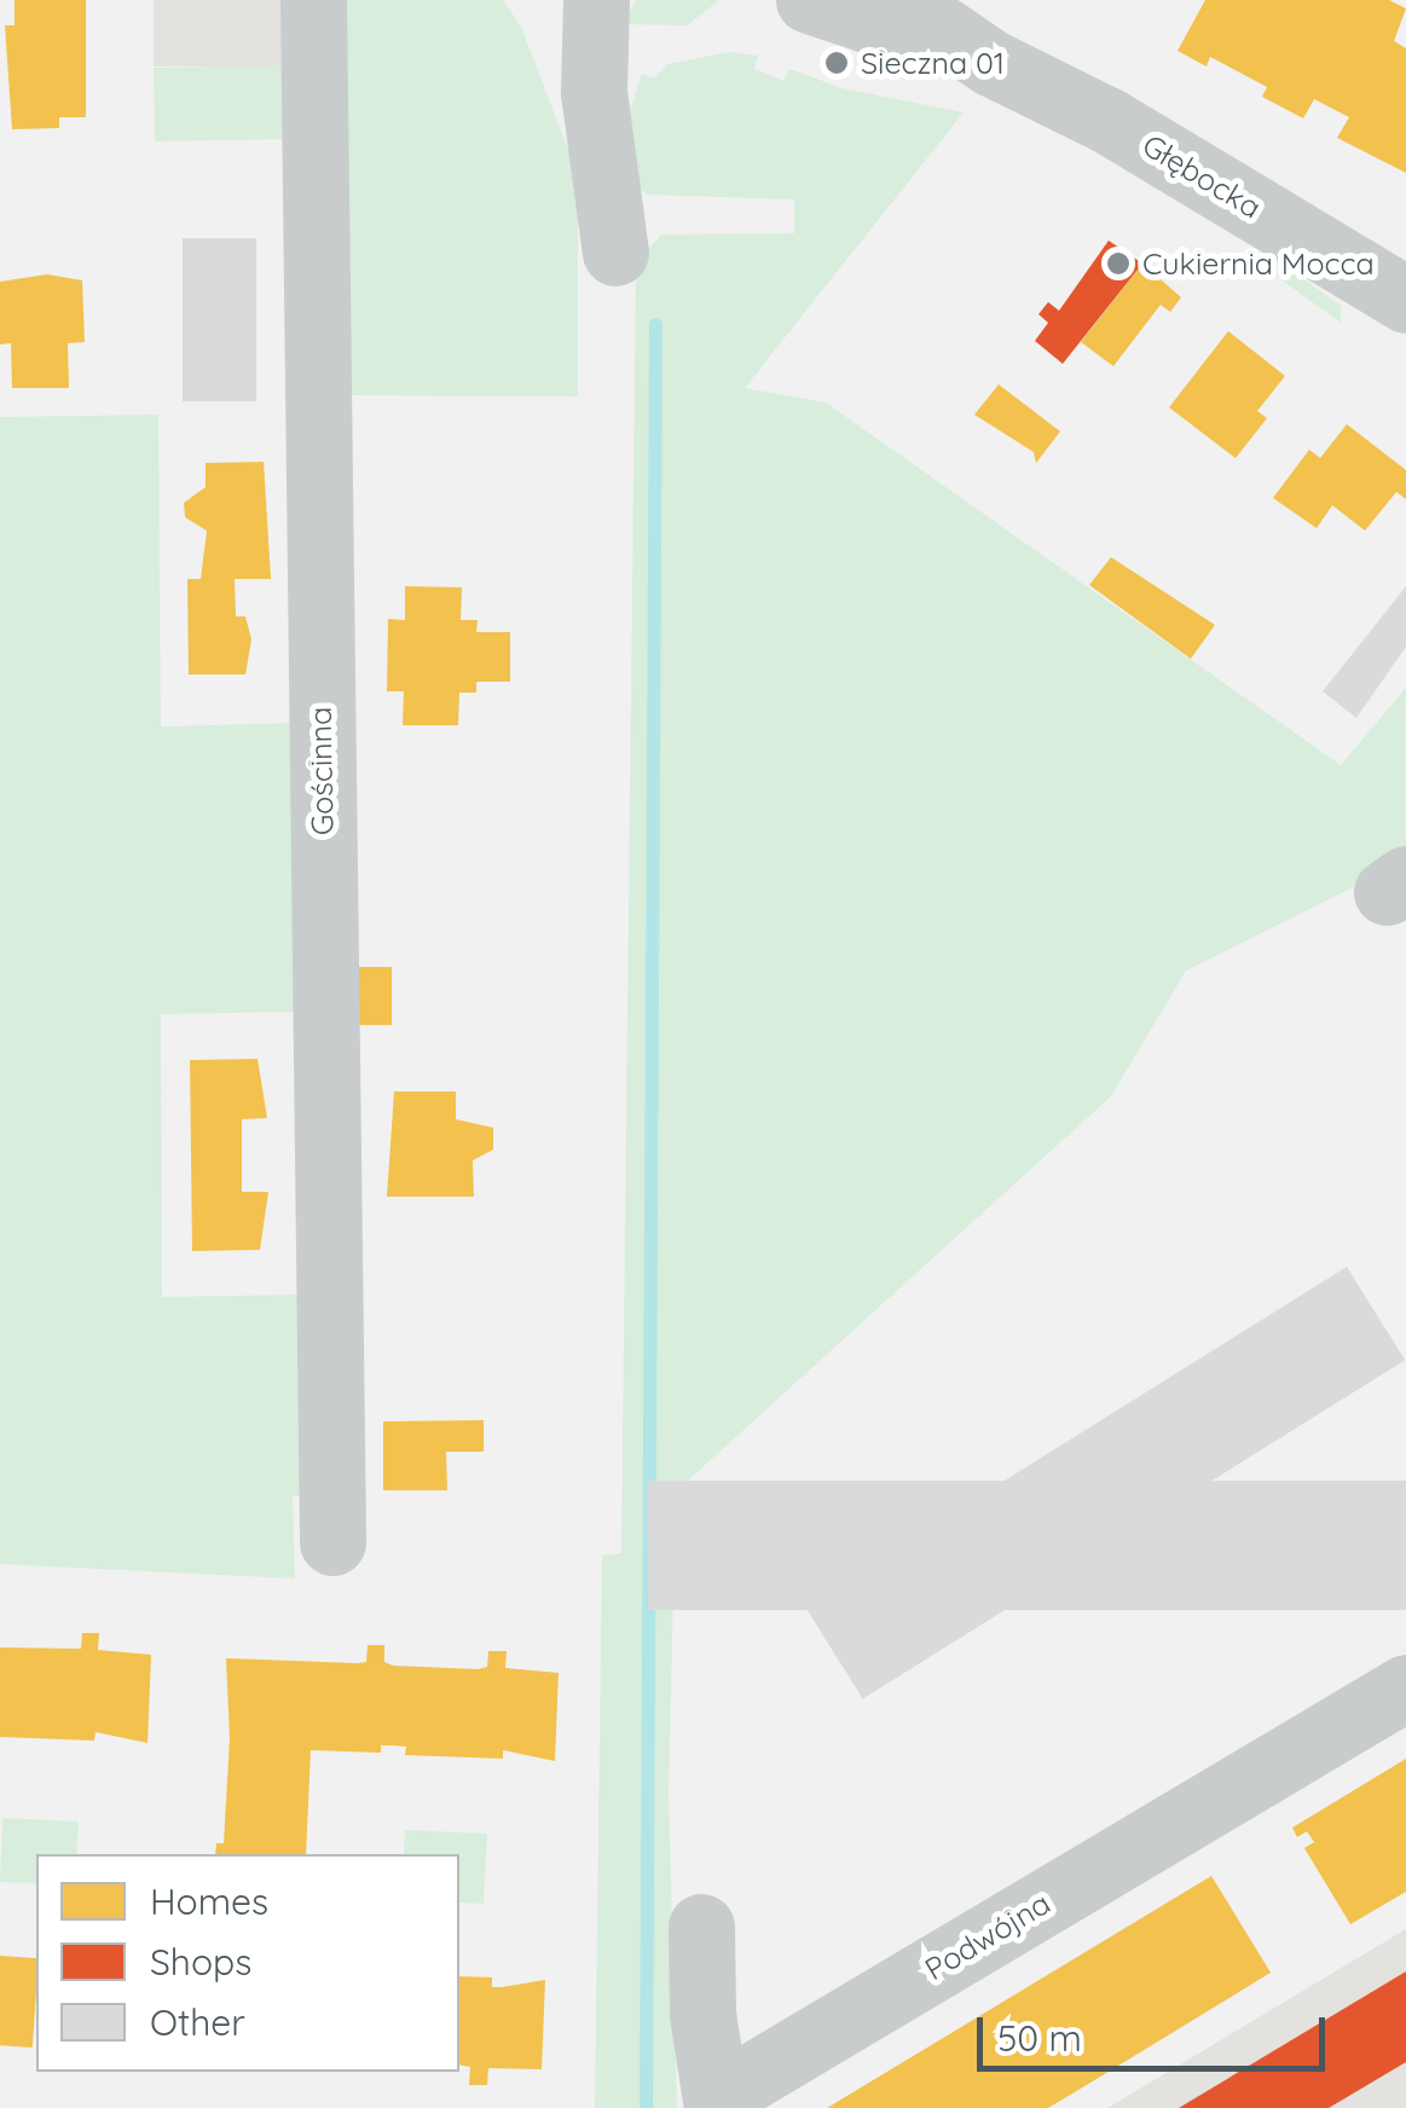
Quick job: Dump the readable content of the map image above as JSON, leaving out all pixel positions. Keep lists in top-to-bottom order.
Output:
{
  "streets": {
    "street": ["Głębocka", "Gościnna", "Podwójna"]
  },
  "places": ["Sieczna 01", "Cukiernia Mocca"],
  "legend": ["Homes", "Shops", "Other"],
  "scale_bar": "50 m"
}
